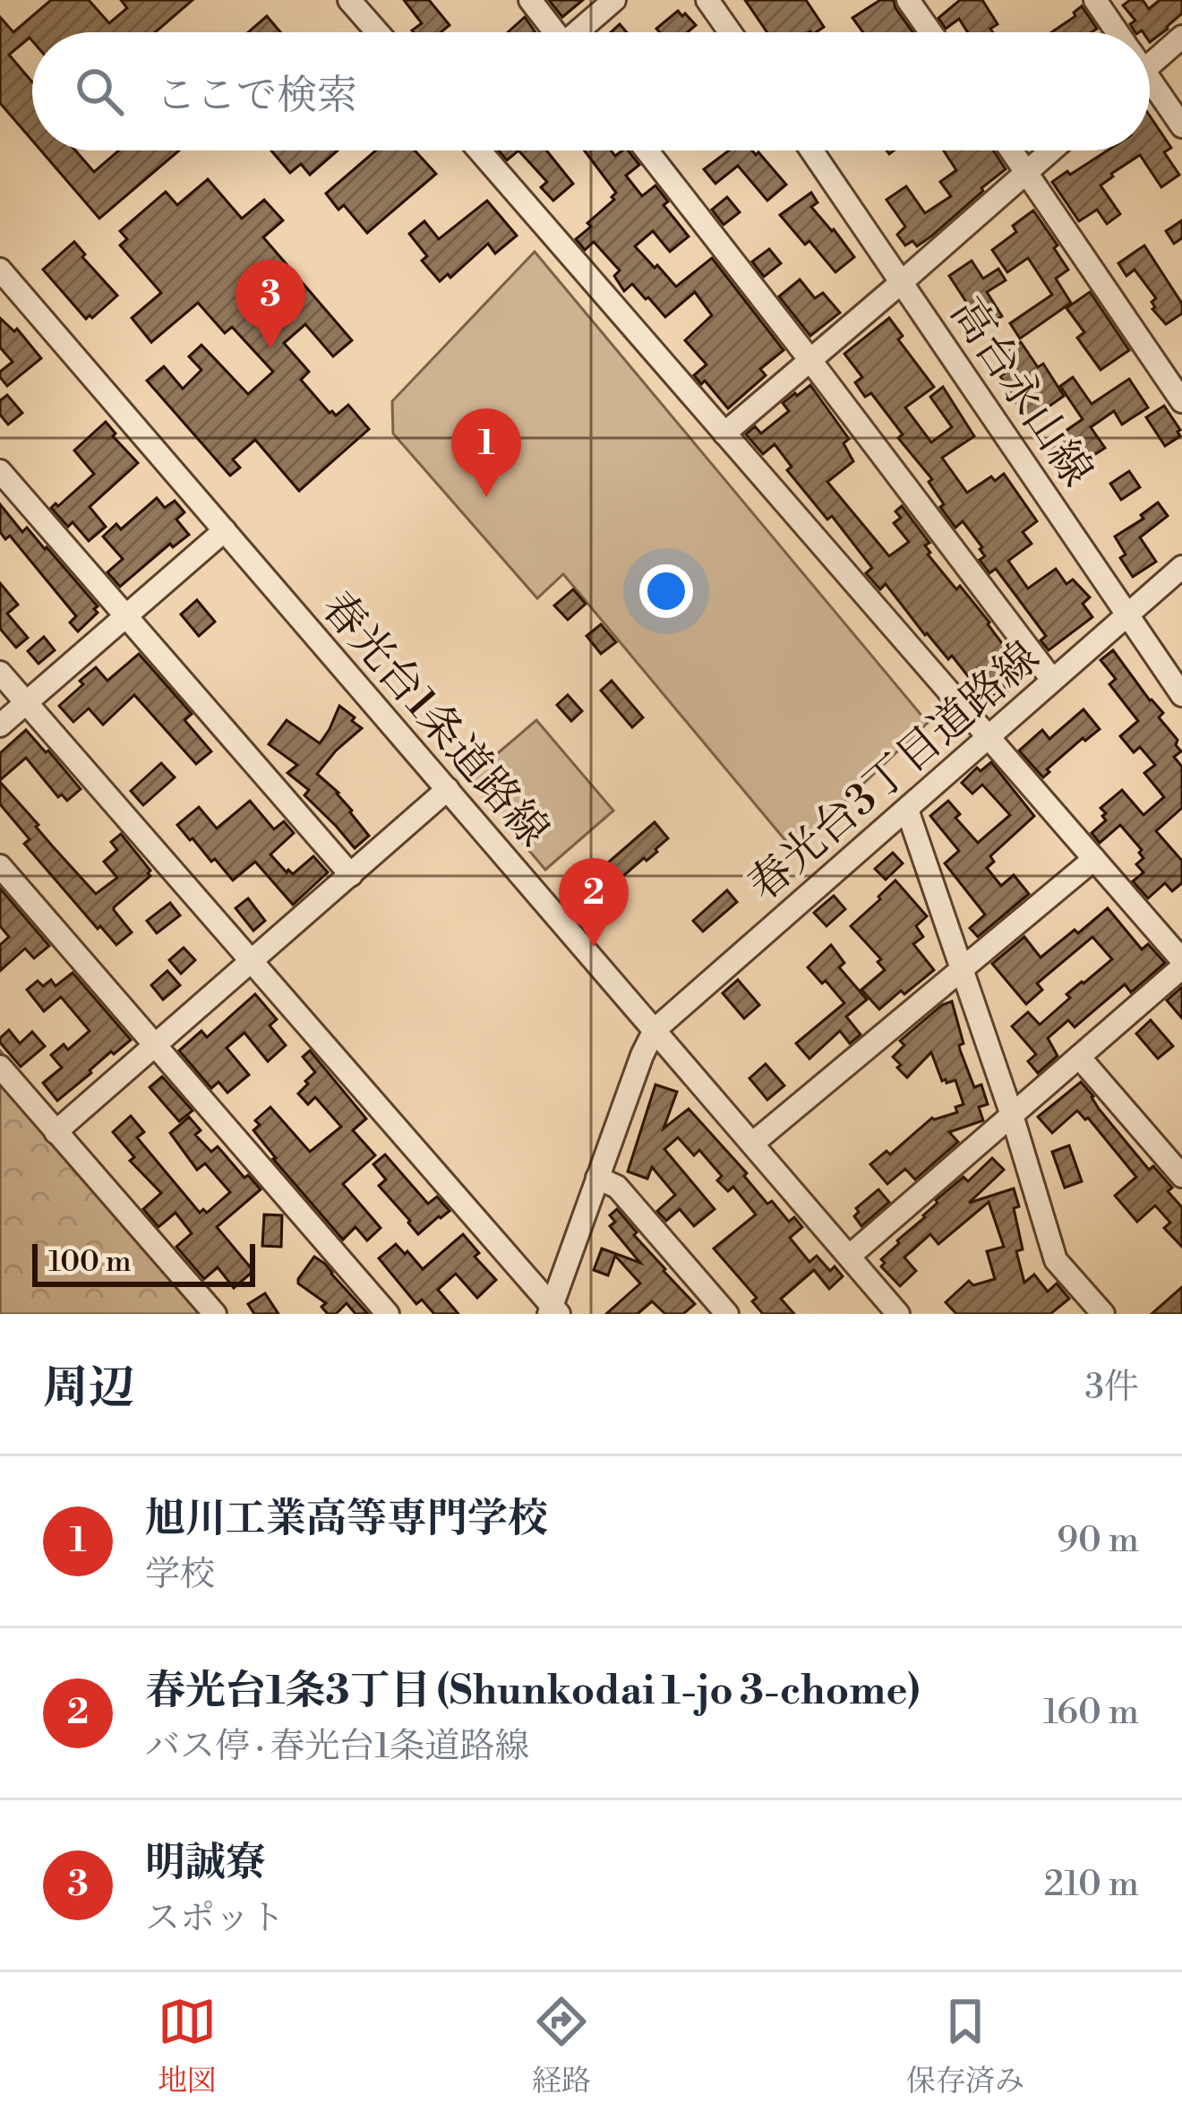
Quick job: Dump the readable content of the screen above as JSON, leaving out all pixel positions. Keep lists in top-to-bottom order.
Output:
{
  "streets": {
    "street": ["高台永山線", "春光台1条道路線", "春光台3丁目道路線"]
  },
  "crossings": [
    ["高台永山線", "春光台3丁目道路線"],
    ["春光台1条道路線", "春光台3丁目道路線"]
  ],
  "scale_bar": "100 m",
  "page": {
    "search": "ここで検索",
    "pins": ["3", "1", "2"],
    "scale": "100 m",
    "heading": ["周辺", "3件"],
    "list": [
      {
        "mark": "1",
        "name": "旭川工業高等専門学校",
        "note": "学校",
        "value": "90 m"
      },
      {
        "mark": "2",
        "name": "春光台1条3丁目 (Shunkodai 1-jo 3-chome)",
        "note": "バス停 · 春光台1条道路線",
        "value": "160 m"
      },
      {
        "mark": "3",
        "name": "明誠寮",
        "note": "スポット",
        "value": "210 m"
      }
    ],
    "nav": ["地図", "経路", "保存済み"]
  }
}
